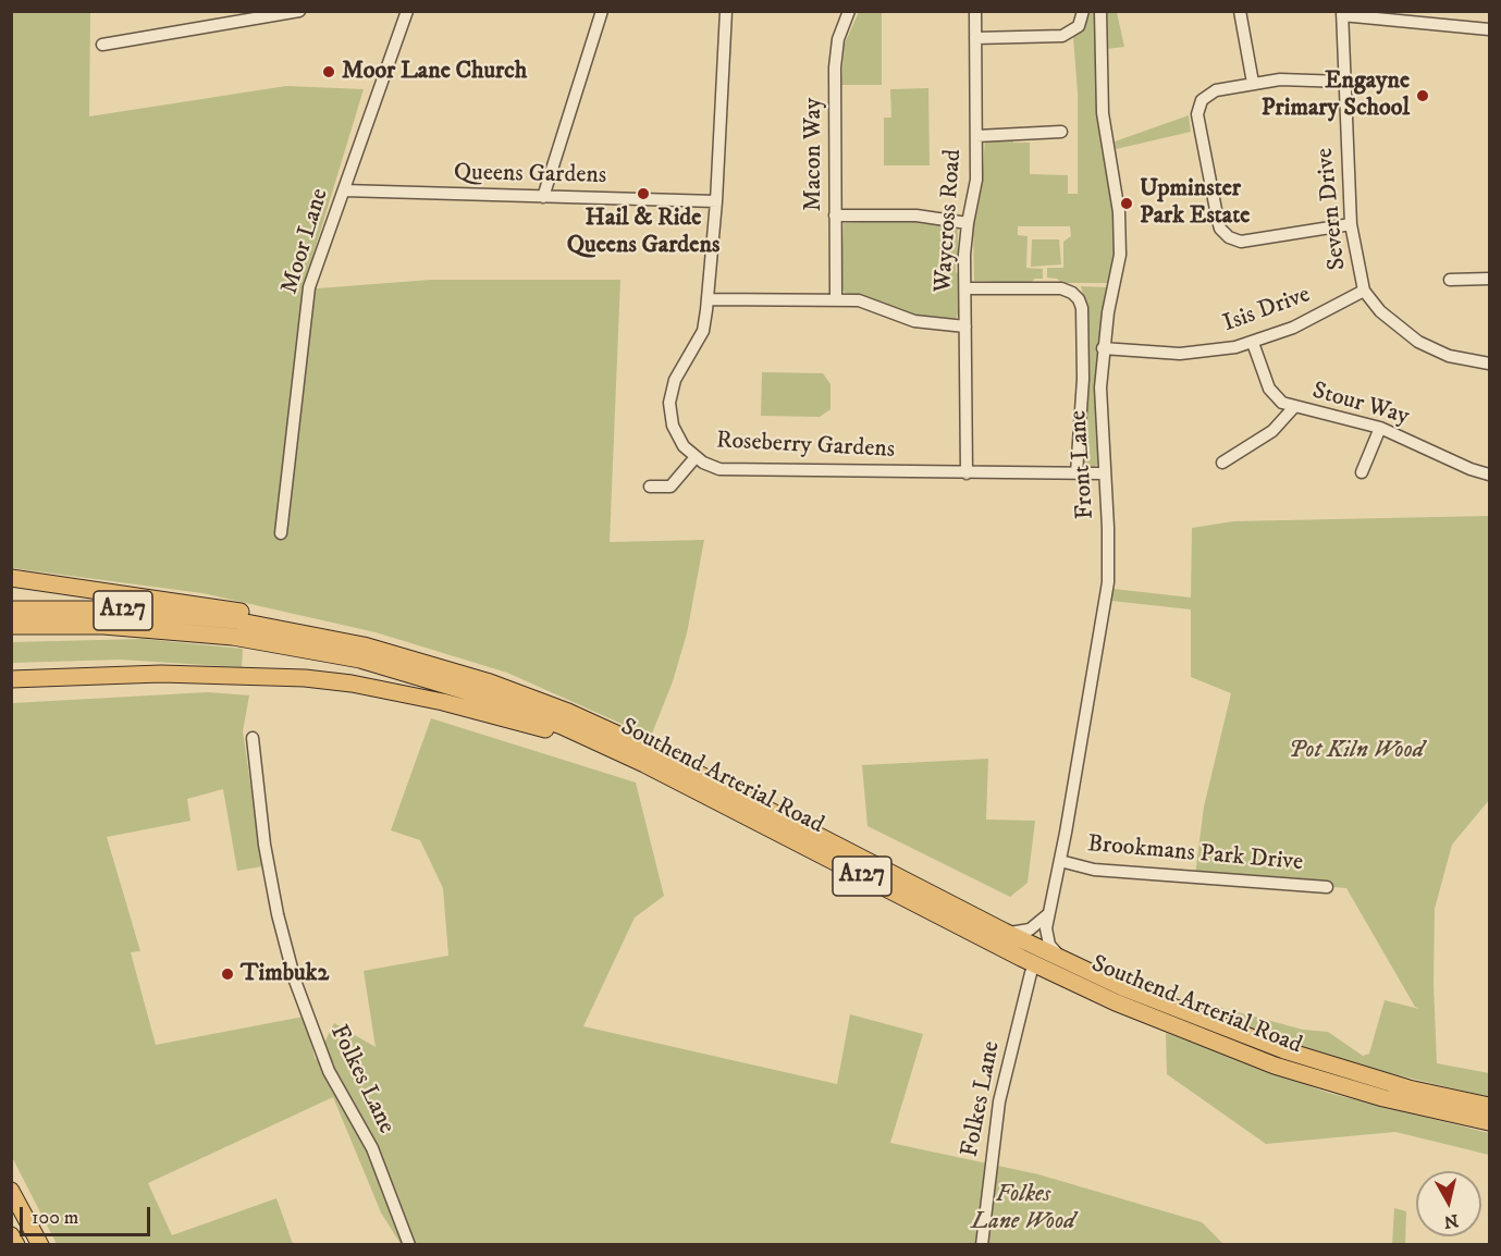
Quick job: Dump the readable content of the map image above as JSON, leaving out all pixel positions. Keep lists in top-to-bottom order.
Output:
{
  "streets": {
    "highway": ["A127", "Southend Arterial Road"],
    "street": [
      "Macon Way",
      "Queens Gardens",
      "Severn Drive",
      "Waycross Road",
      "Moor Lane",
      "Isis Drive",
      "Stour Way",
      "Roseberry Gardens",
      "Front Lane",
      "Brookmans Park Drive",
      "Folkes Lane"
    ]
  },
  "crossings": [
    ["Queens Gardens", "Moor Lane"],
    ["Queens Gardens", "Roseberry Gardens"],
    ["Severn Drive", "Isis Drive"],
    ["Waycross Road", "Roseberry Gardens"],
    ["Isis Drive", "Stour Way"],
    ["Isis Drive", "Front Lane"],
    ["Roseberry Gardens", "Front Lane"],
    ["Front Lane", "Southend Arterial Road"],
    ["Front Lane", "Brookmans Park Drive"],
    ["Southend Arterial Road", "Folkes Lane"]
  ],
  "parks": ["Pot Kiln Wood", "Folkes Lane Wood"],
  "places": [
    "Moor Lane Church",
    "Engayne Primary School",
    "Hail & Ride Queens Gardens",
    "Upminster Park Estate",
    "Timbuk2"
  ],
  "scale_bar": "100 m",
  "north": "bottom"
}
